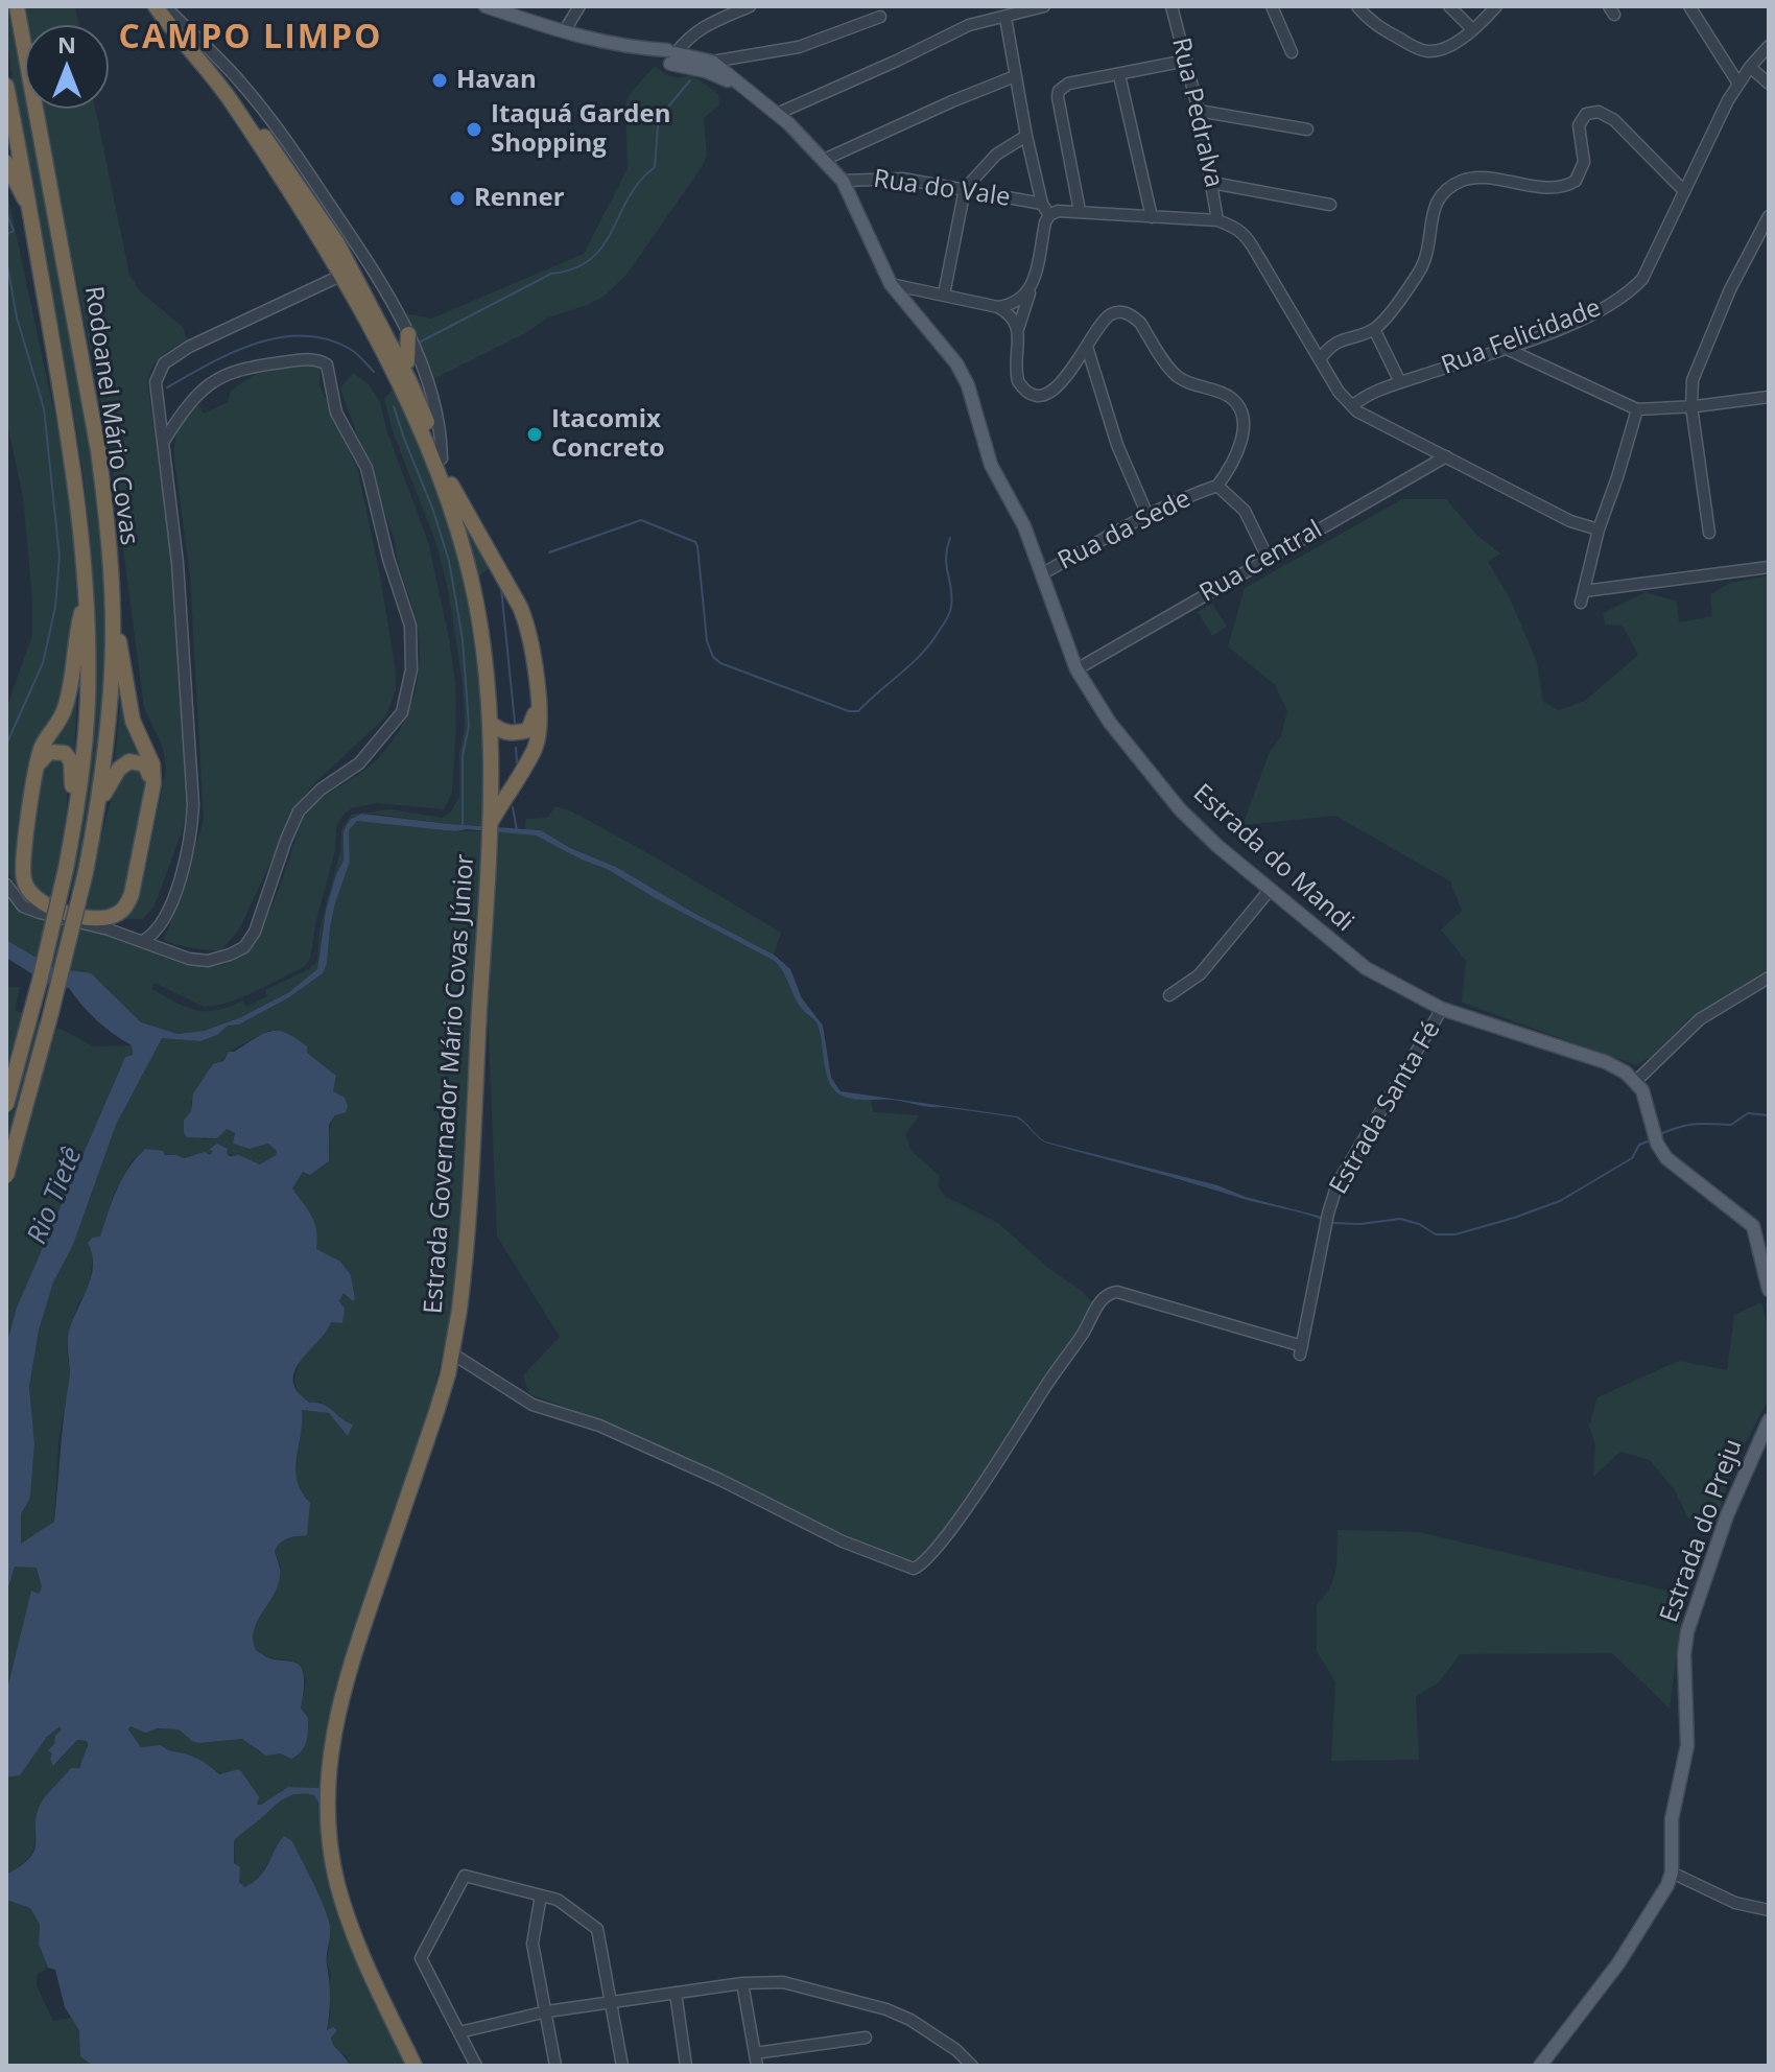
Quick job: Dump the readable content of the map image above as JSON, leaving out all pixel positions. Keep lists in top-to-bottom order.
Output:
{
  "streets": {
    "highway": ["Rodoanel Mário Covas", "Estrada Governador Mário Covas Júnior"],
    "main road": ["Estrada do Mandi", "Estrada do Preju"],
    "street": [
      "Rua Pedralva",
      "Rua do Vale",
      "Rua Felicidade",
      "Rua da Sede",
      "Rua Central",
      "Estrada Santa Fé"
    ]
  },
  "crossings": [
    ["Rua do Vale", "Estrada do Mandi"],
    ["Rua da Sede", "Rua Central"],
    ["Rua da Sede", "Estrada do Mandi"],
    ["Rua Central", "Estrada do Mandi"],
    ["Estrada do Mandi", "Estrada Santa Fé"],
    ["Estrada Governador Mário Covas Júnior", "Estrada Santa Fé"]
  ],
  "districts": ["CAMPO LIMPO"],
  "water": ["Rio Tietê"],
  "places": [
    "Havan",
    "Itaquá Garden Shopping",
    "Renner",
    "Itacomix Concreto"
  ],
  "north": "top"
}
